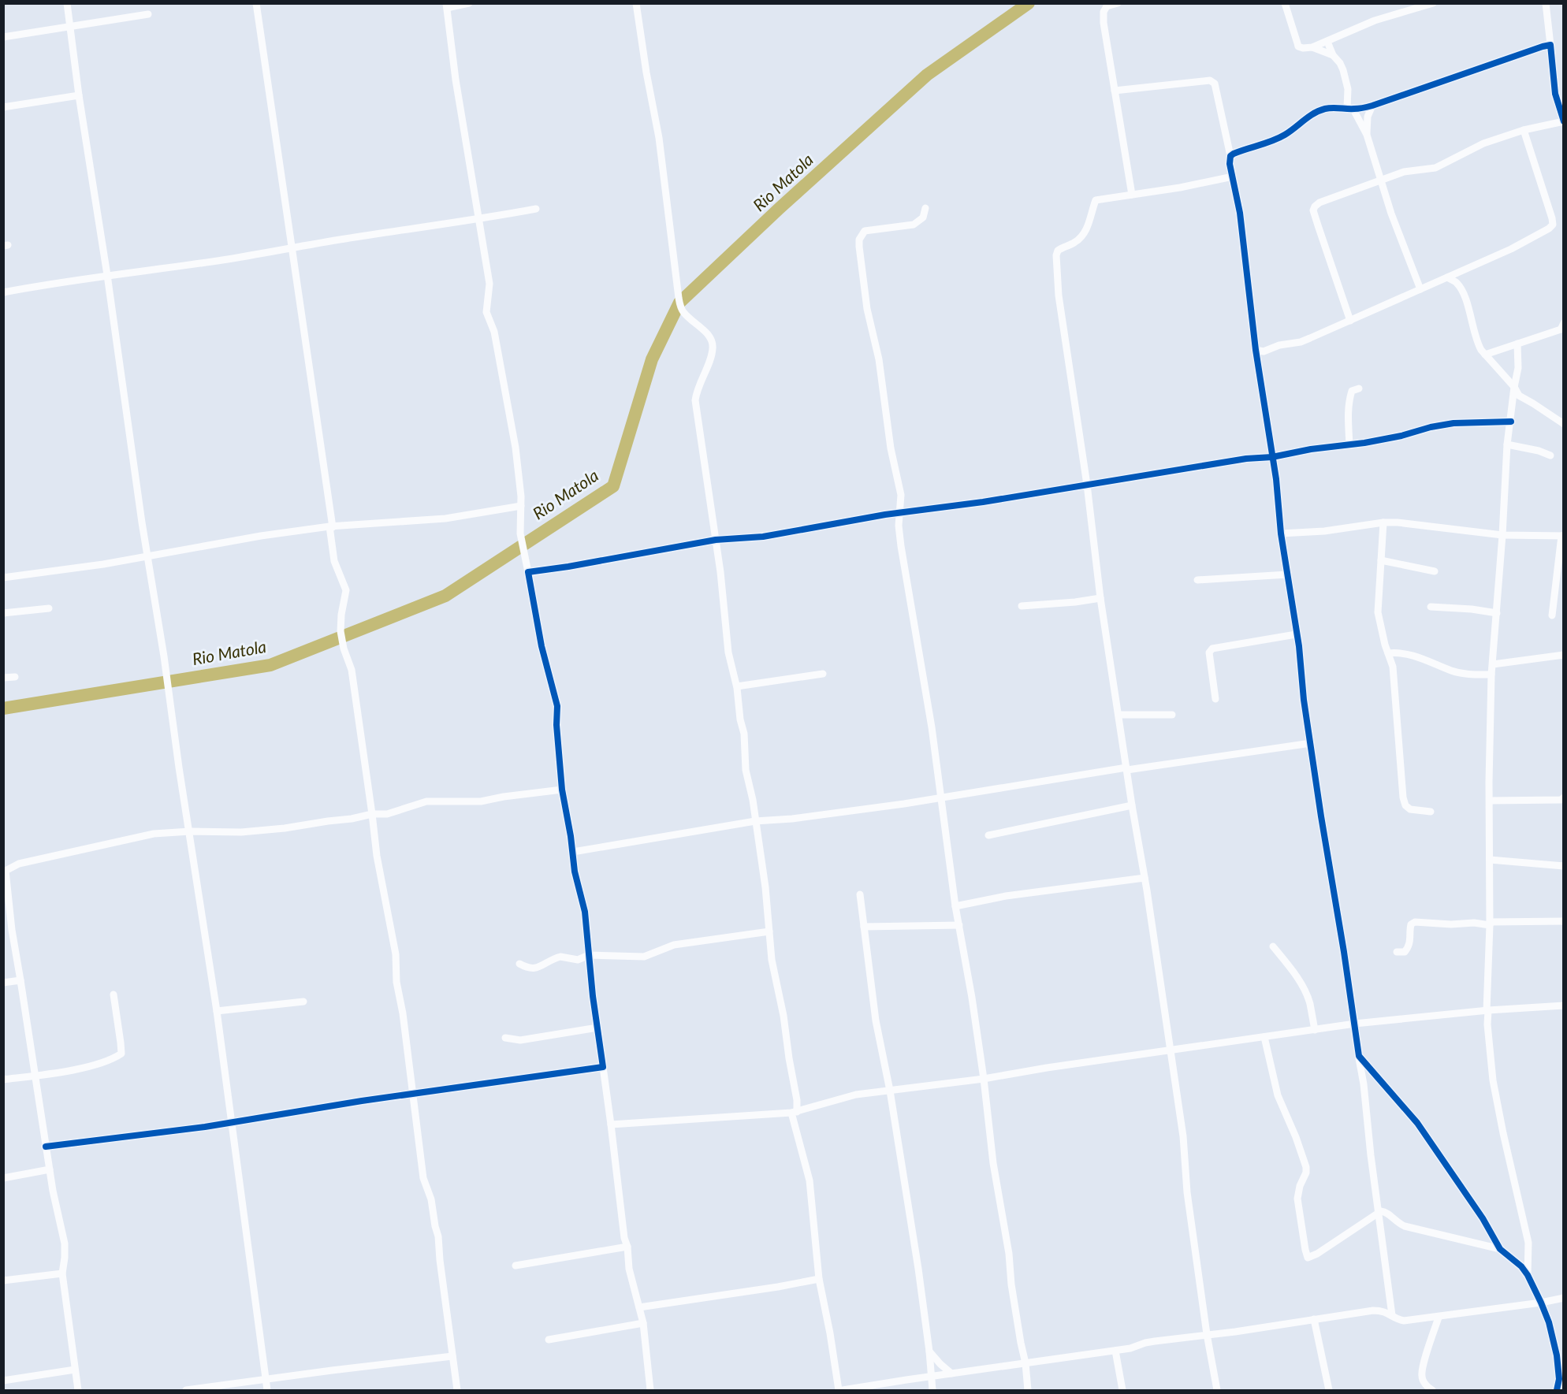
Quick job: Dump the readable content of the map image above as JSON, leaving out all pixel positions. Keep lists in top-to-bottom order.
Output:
{
  "water": ["Rio Matola"]
}
